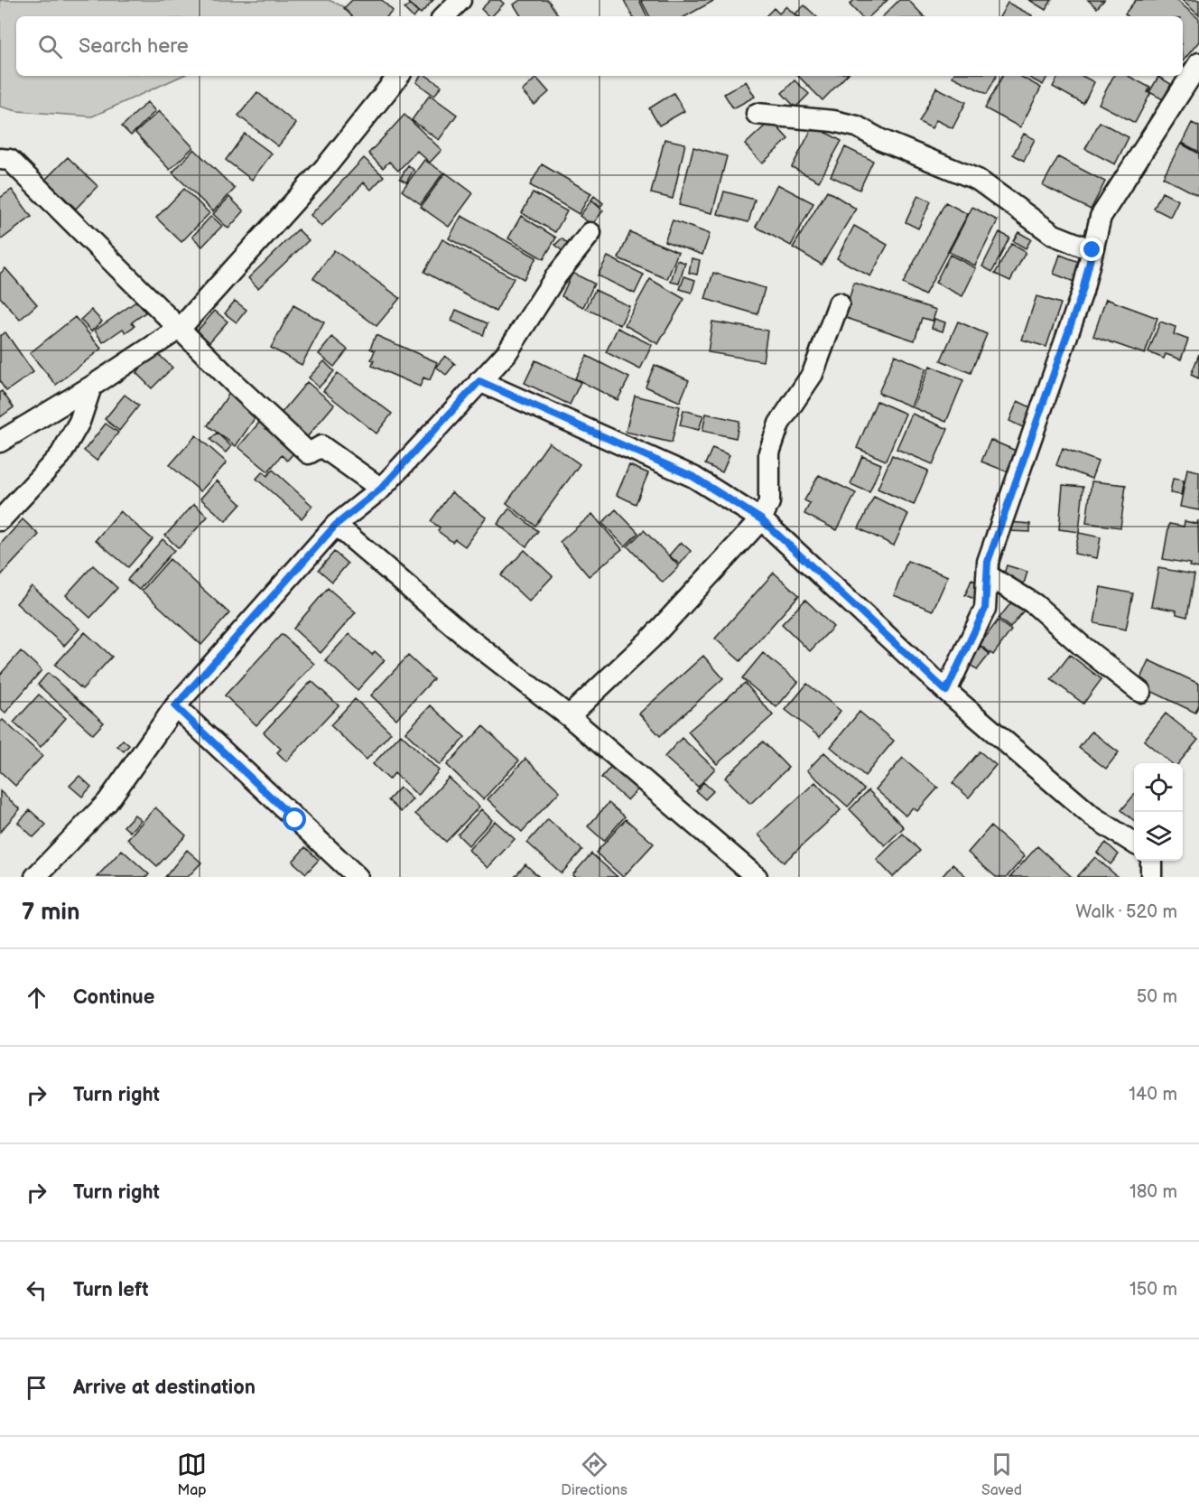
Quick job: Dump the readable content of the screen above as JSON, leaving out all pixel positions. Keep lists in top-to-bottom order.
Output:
{
  "page": {
    "search": "Search here",
    "heading": ["7 min", "Walk · 520 m"],
    "list": [
      ["Continue", "50 m"],
      ["Turn right", "140 m"],
      ["Turn right", "180 m"],
      ["Turn left", "150 m"],
      "Arrive at destination"
    ],
    "nav": ["Map", "Directions", "Saved"]
  }
}
